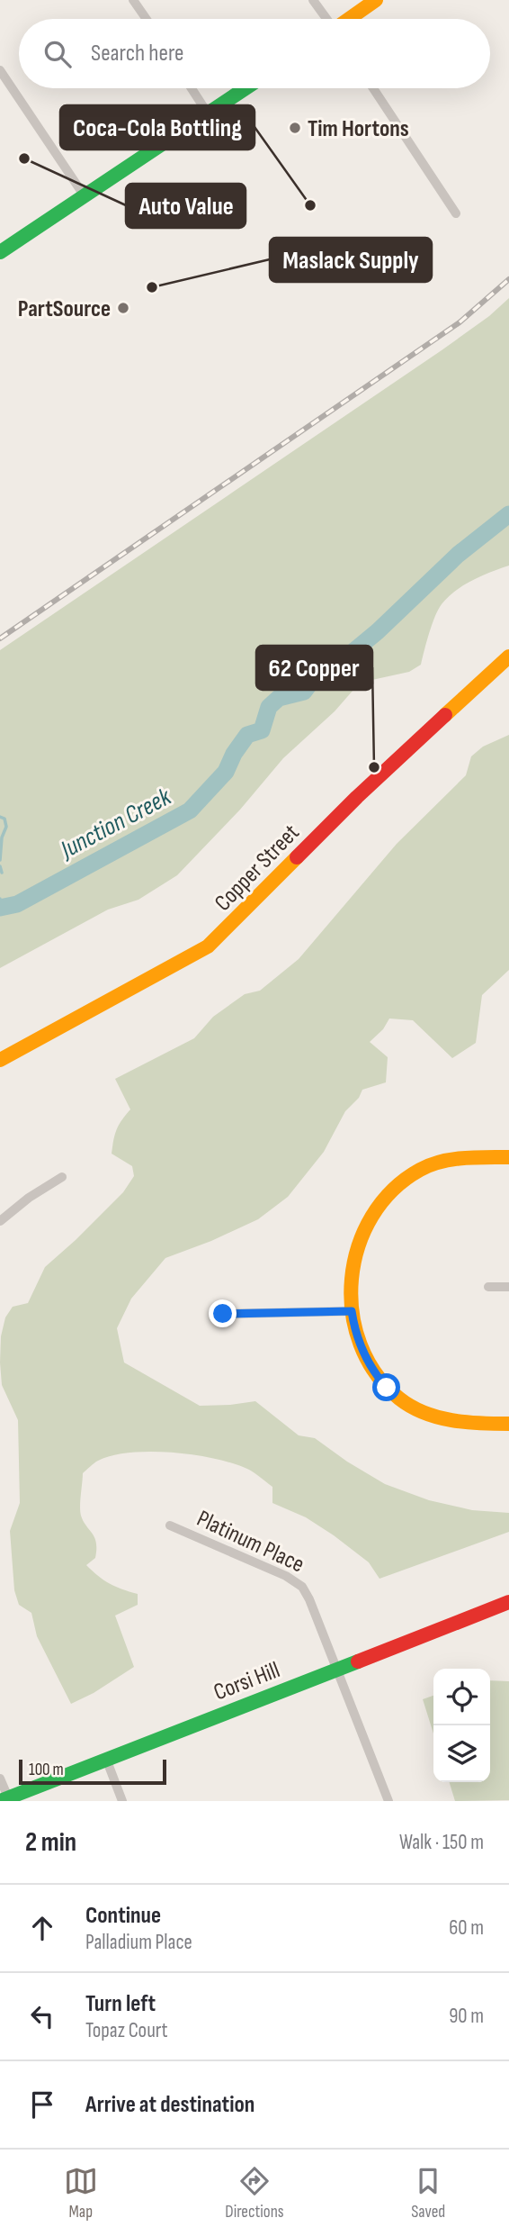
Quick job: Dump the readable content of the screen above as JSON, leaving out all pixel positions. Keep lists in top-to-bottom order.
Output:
{
  "streets": {
    "street": ["Copper Street", "Platinum Place", "Corsi Hill"]
  },
  "crossings": [
    ["Platinum Place", "Corsi Hill"]
  ],
  "water": ["Junction Creek"],
  "places": [
    "Tim Hortons",
    "Auto Value",
    "Coca-Cola Bottling",
    "Maslack Supply",
    "PartSource",
    "62 Copper"
  ],
  "scale_bar": "100 m",
  "page": {
    "search": "Search here",
    "scale": "100 m",
    "heading": ["2 min", "Walk · 150 m"],
    "list": [
      ["Continue", "Palladium Place", "60 m"],
      ["Turn left", "Topaz Court", "90 m"],
      "Arrive at destination"
    ],
    "nav": ["Map", "Directions", "Saved"]
  }
}
